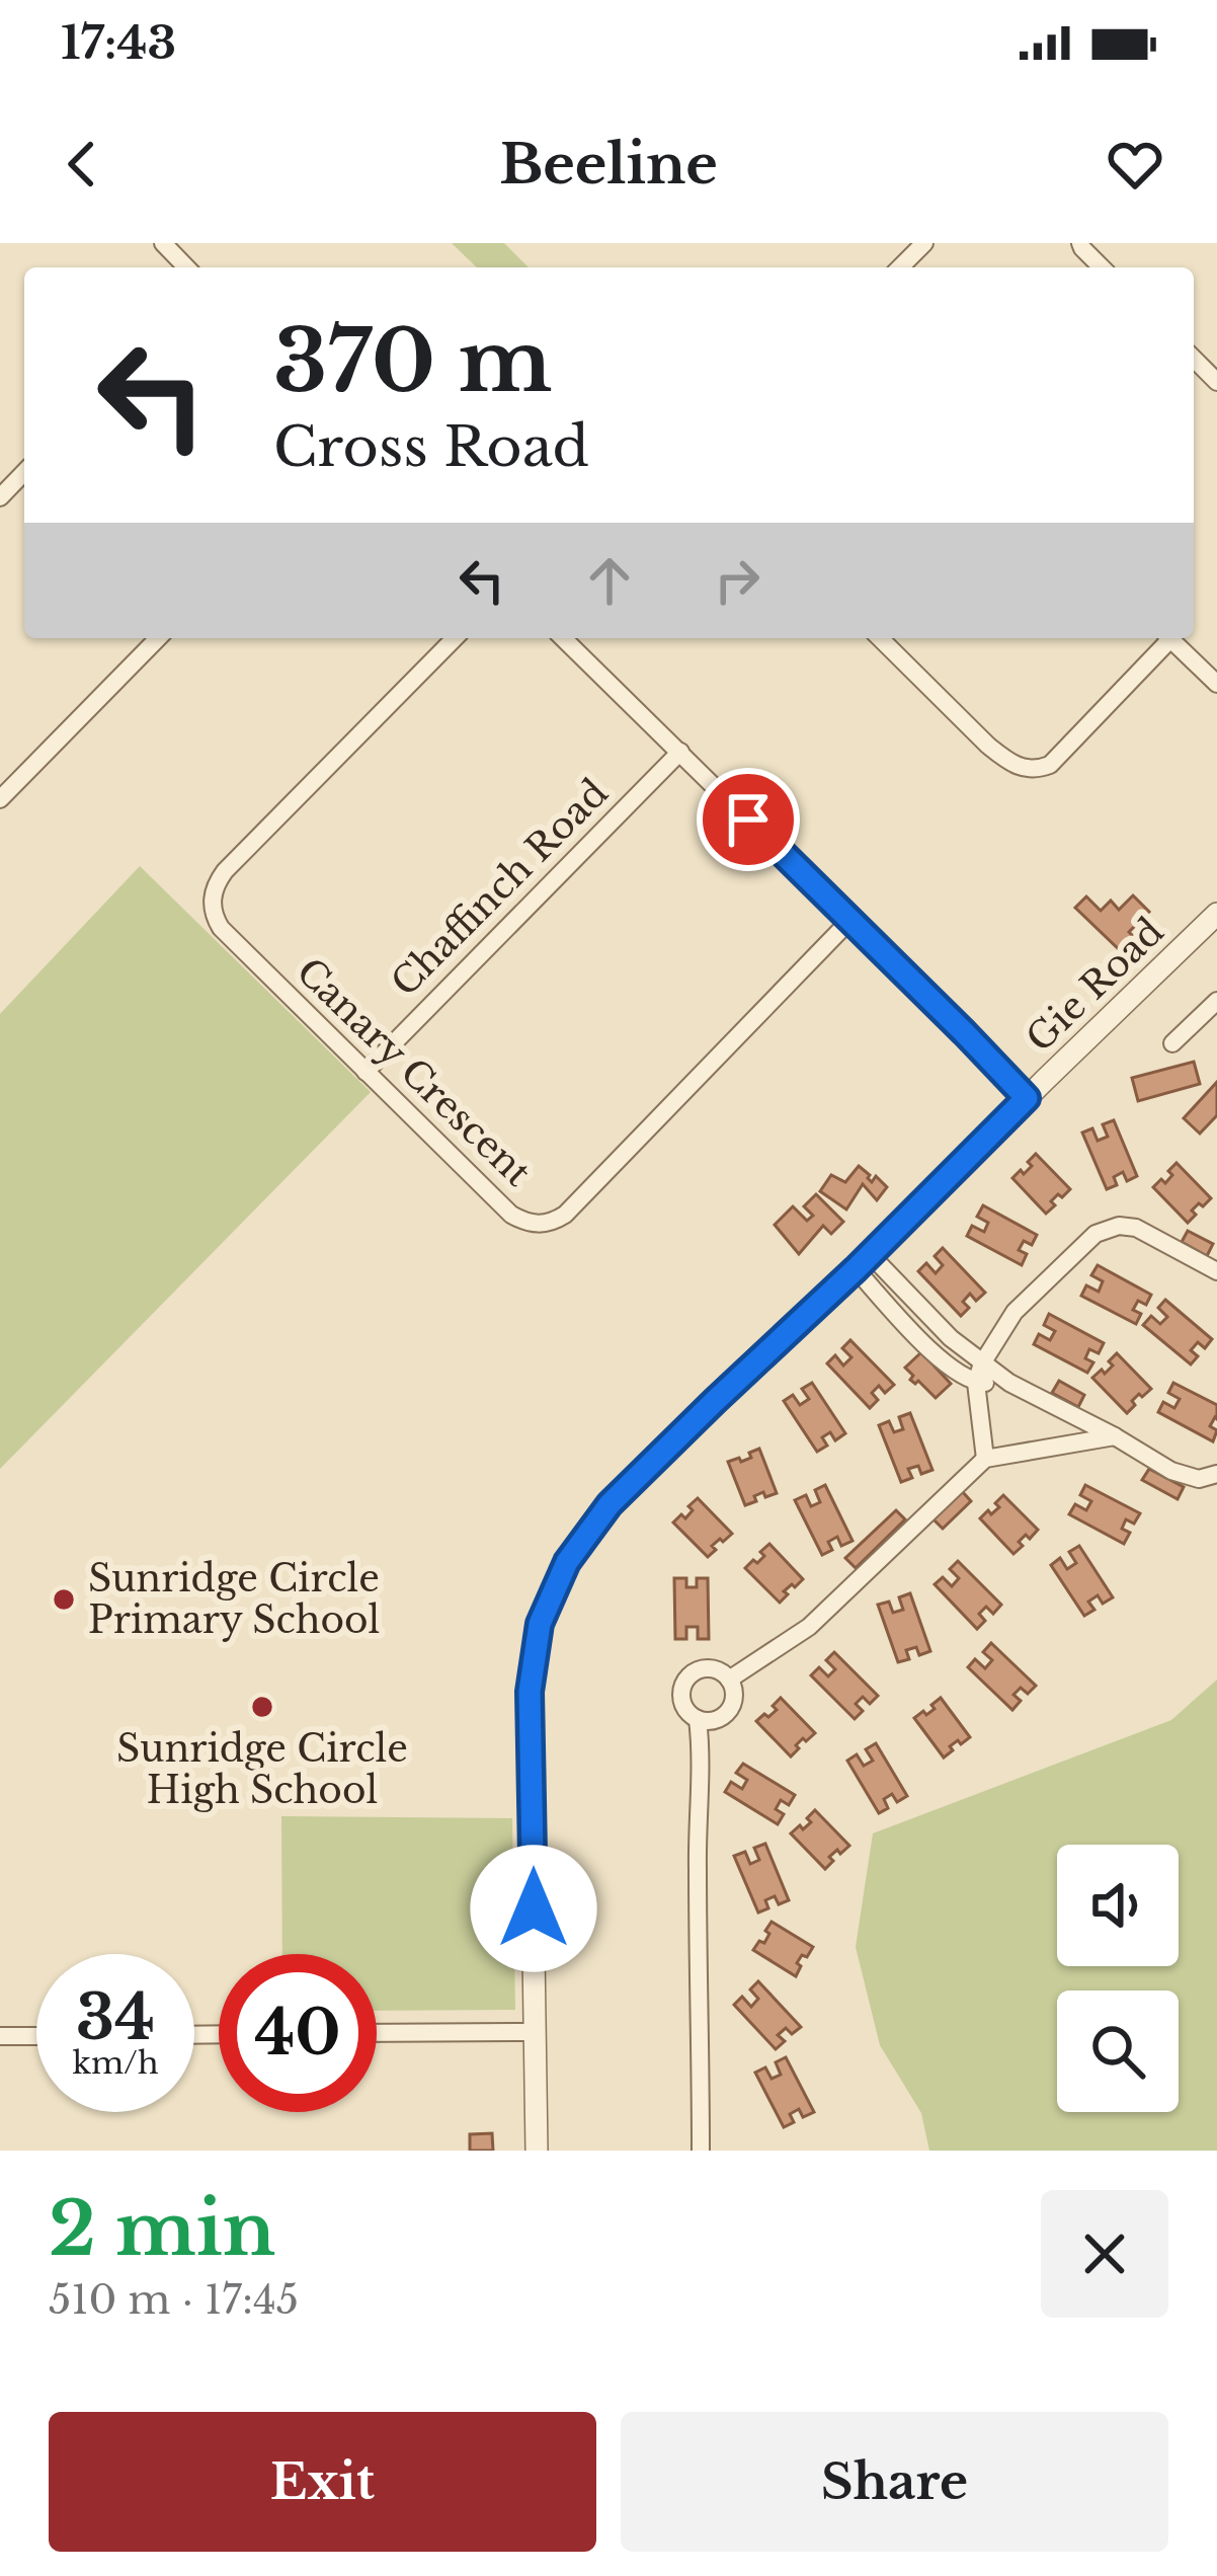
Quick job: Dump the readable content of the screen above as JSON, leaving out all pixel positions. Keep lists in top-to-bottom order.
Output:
{
  "streets": {
    "street": ["Chaffinch Road", "Gie Road", "Canary Crescent"]
  },
  "crossings": [
    ["Chaffinch Road", "Canary Crescent"]
  ],
  "places": ["Sunridge Circle Primary School", "Sunridge Circle High School"],
  "page": {
    "status": "17:43",
    "header": "Beeline",
    "turn": ["370 m", "Cross Road"],
    "speed": "34 km/h",
    "limit": "40",
    "heading": ["2 min", "510 m · 17:45"],
    "buttons": ["Exit", "Share"]
  }
}
